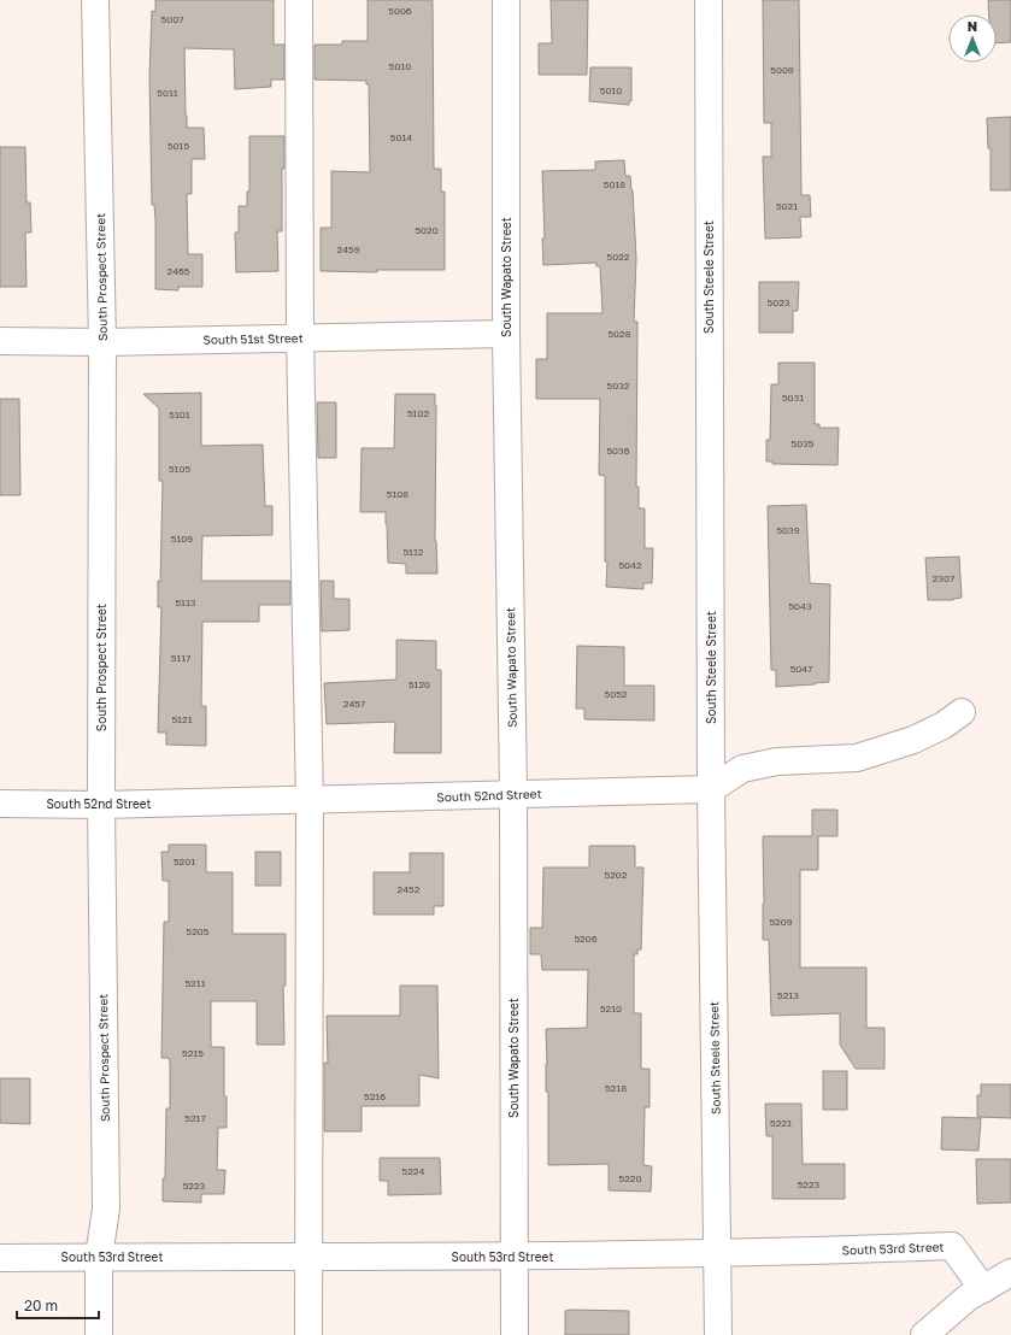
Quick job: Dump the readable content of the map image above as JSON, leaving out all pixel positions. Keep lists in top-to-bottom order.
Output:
{
  "streets": {
    "street": [
      "South Prospect Street",
      "South Wapato Street",
      "South Steele Street",
      "South 51st Street",
      "South 52nd Street",
      "South 53rd Street"
    ]
  },
  "crossings": [
    ["South Prospect Street", "South 51st Street"],
    ["South Prospect Street", "South 52nd Street"],
    ["South Prospect Street", "South 53rd Street"],
    ["South Wapato Street", "South 51st Street"],
    ["South Wapato Street", "South 52nd Street"],
    ["South Wapato Street", "South 53rd Street"],
    ["South Steele Street", "South 52nd Street"],
    ["South Steele Street", "South 53rd Street"]
  ],
  "house_numbers": [
    "5006",
    "5007",
    "5010",
    "5009",
    "5010",
    "5011",
    "5014",
    "5015",
    "5018",
    "5021",
    "5020",
    "2459",
    "5022",
    "2465",
    "5023",
    "5028",
    "5032",
    "5031",
    "5102",
    "5101",
    "5035",
    "5036",
    "5105",
    "5108",
    "5039",
    "5109",
    "5112",
    "5042",
    "2307",
    "5113",
    "5043",
    "5117",
    "5047",
    "5120",
    "5052",
    "2457",
    "5121",
    "5201",
    "5202",
    "2452",
    "5209",
    "5205",
    "5206",
    "5211",
    "5213",
    "5210",
    "5215",
    "5218",
    "5216",
    "5217",
    "5221",
    "5224",
    "5220",
    "5223",
    "5223"
  ],
  "scale_bar": "20 m",
  "north": "top"
}
